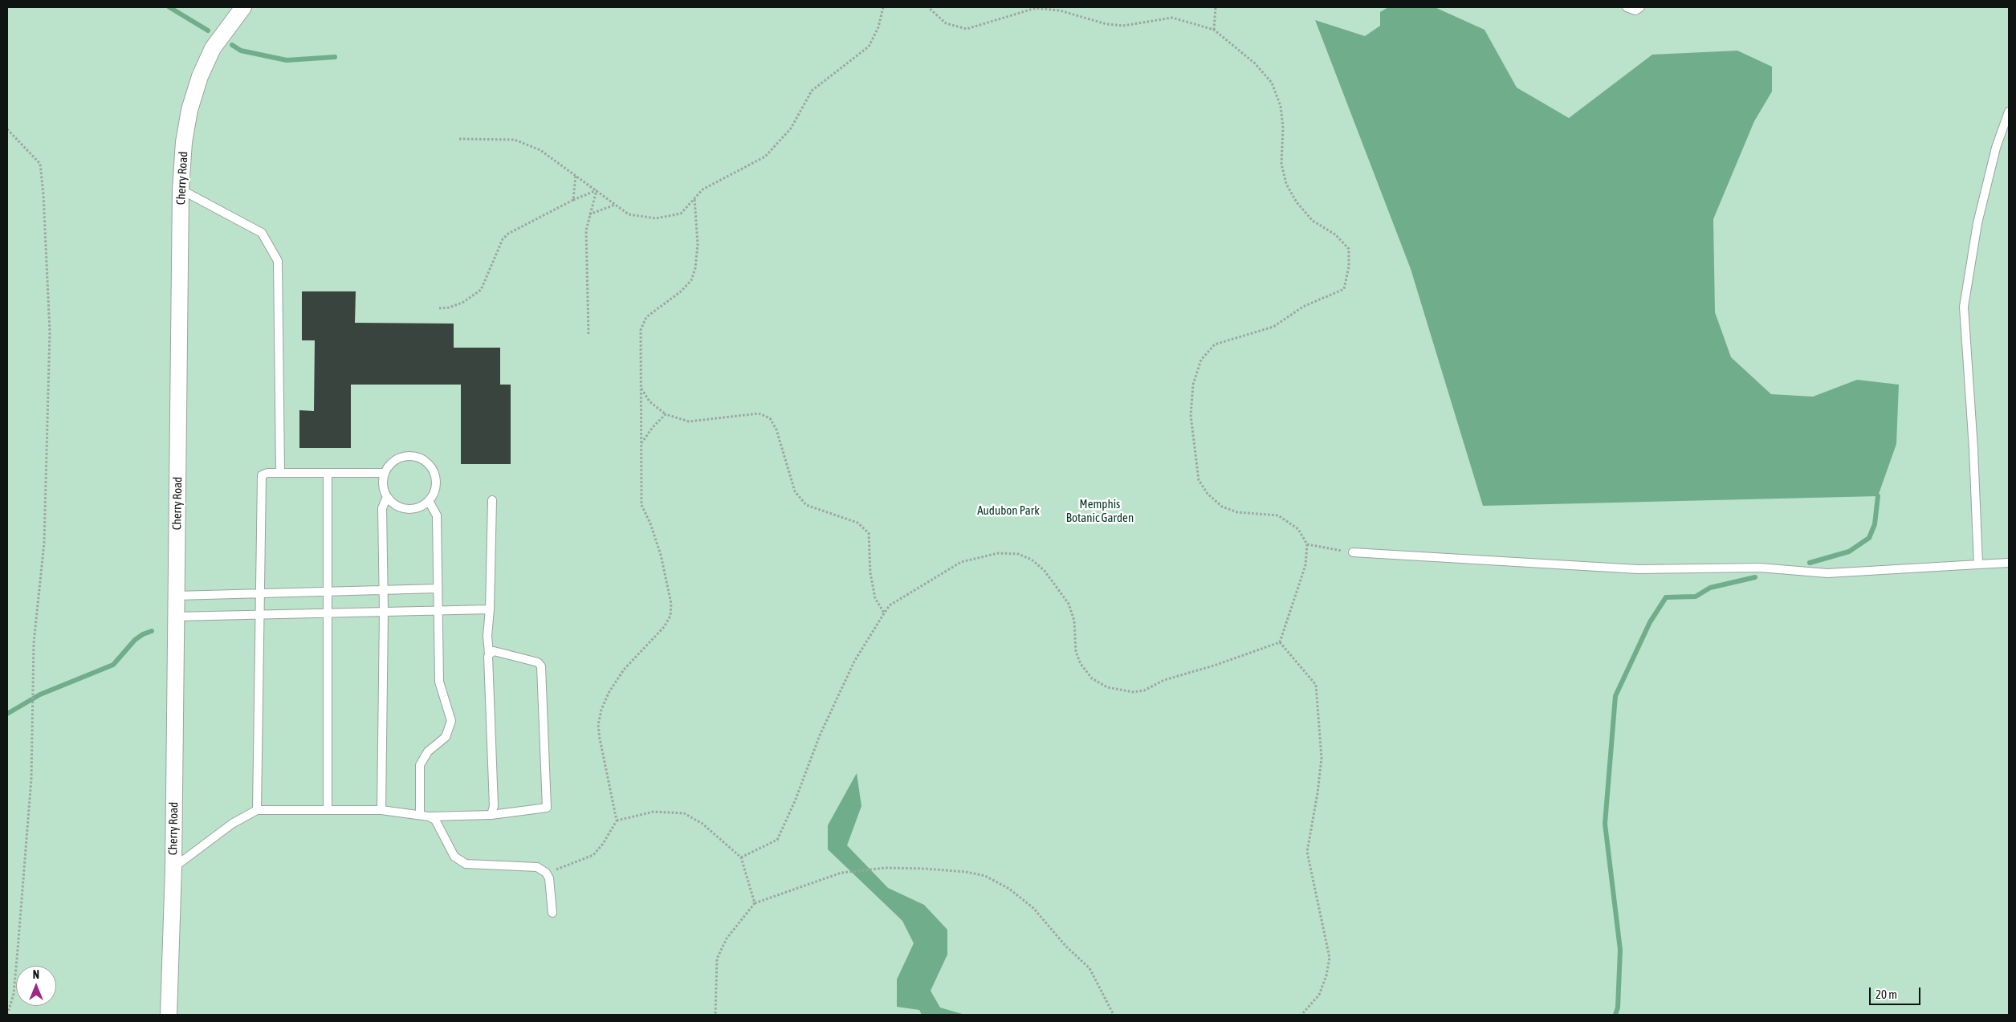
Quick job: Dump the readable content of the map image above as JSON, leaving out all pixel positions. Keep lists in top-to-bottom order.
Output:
{
  "streets": {
    "street": ["Cherry Road"]
  },
  "parks": ["Memphis Botanic Garden", "Audubon Park"],
  "scale_bar": "20 m",
  "north": "top"
}
